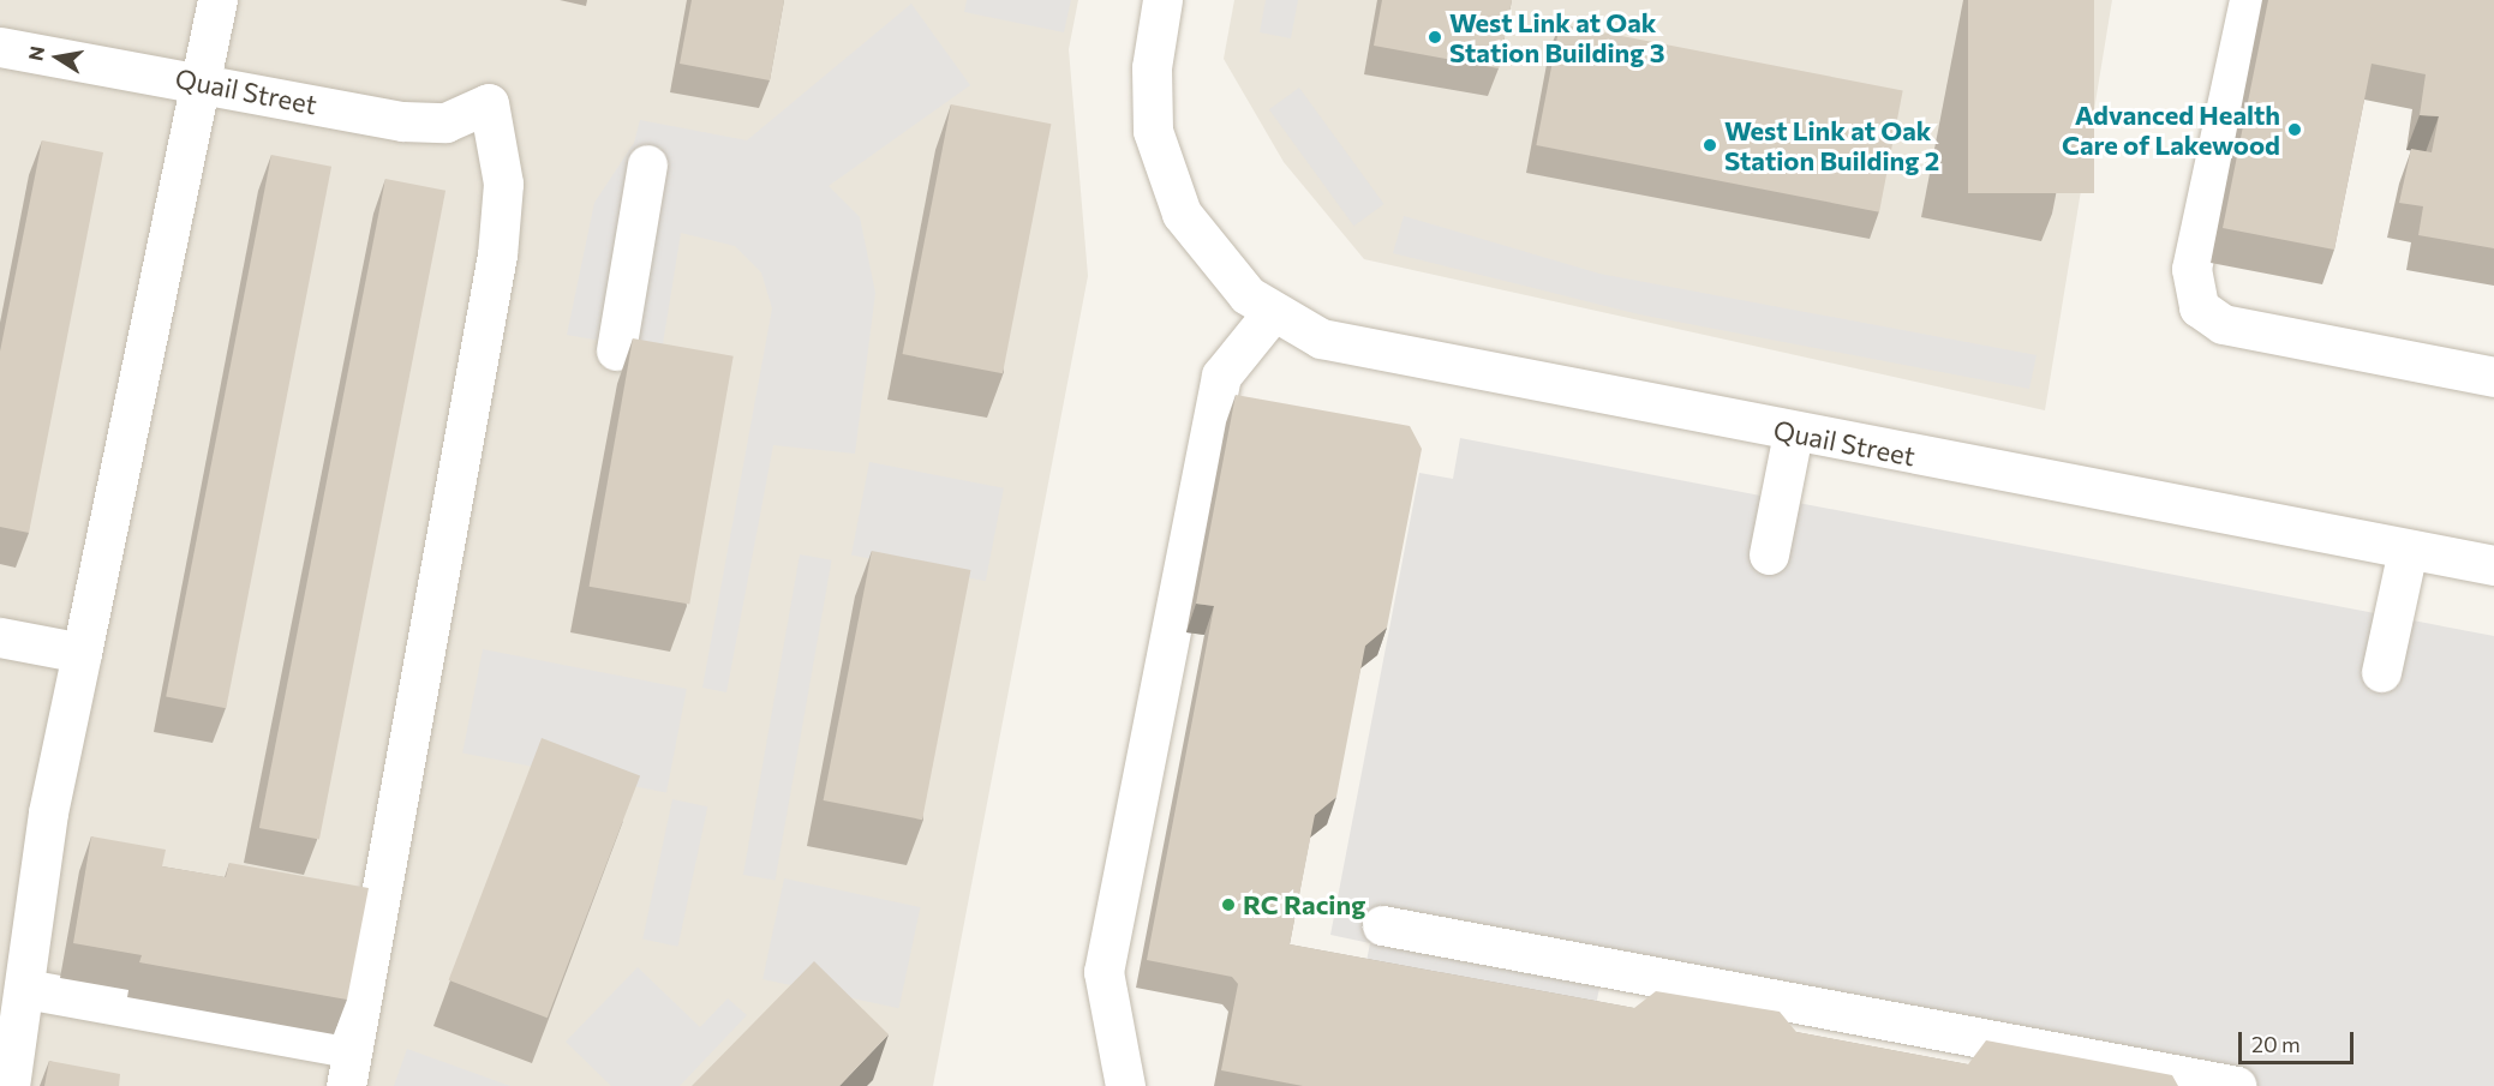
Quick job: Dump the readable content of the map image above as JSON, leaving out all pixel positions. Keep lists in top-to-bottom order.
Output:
{
  "streets": {
    "street": ["Quail Street"]
  },
  "places": [
    "West Link at Oak Station Building 3",
    "Advanced Health Care of Lakewood",
    "West Link at Oak Station Building 2",
    "RC Racing"
  ],
  "scale_bar": "20 m",
  "north": "left"
}
